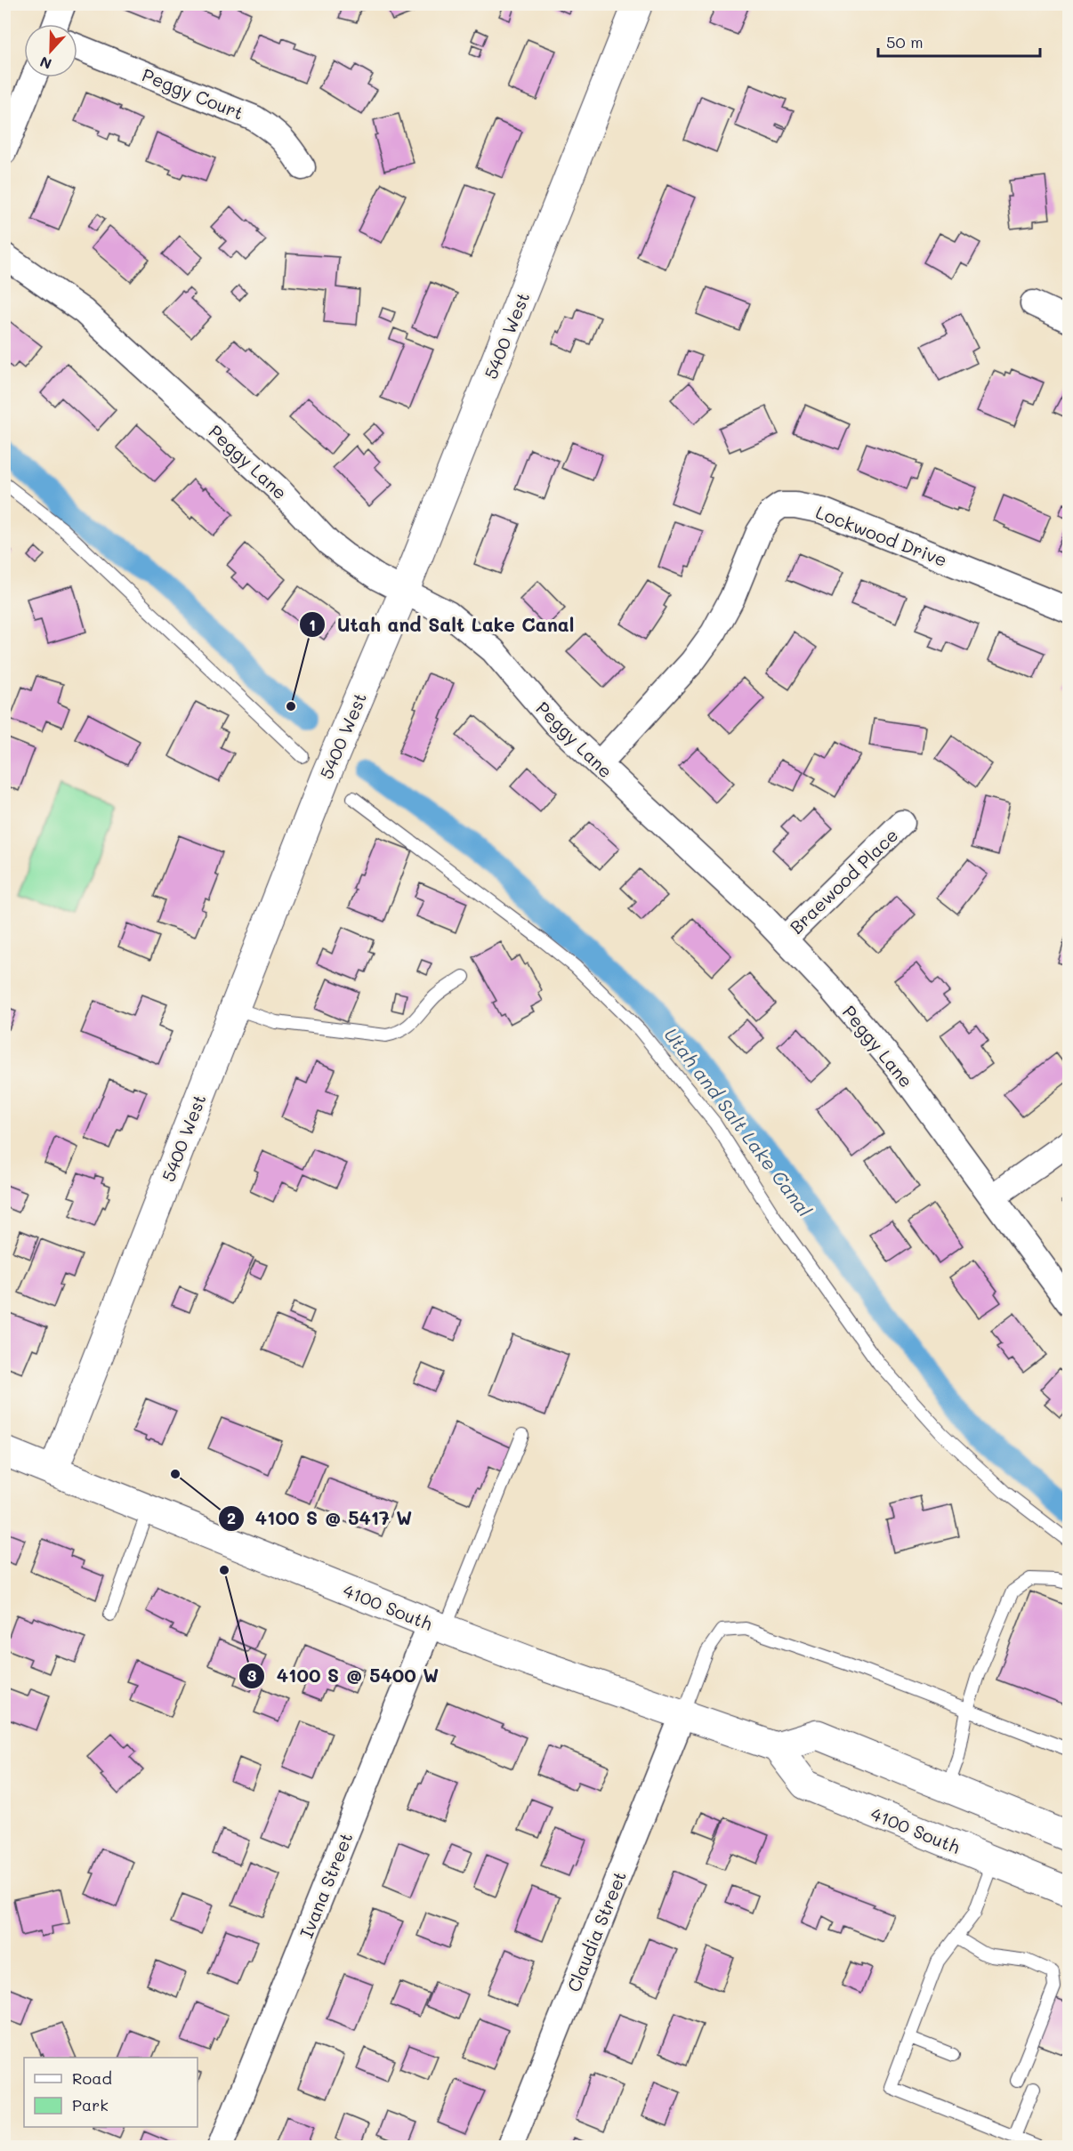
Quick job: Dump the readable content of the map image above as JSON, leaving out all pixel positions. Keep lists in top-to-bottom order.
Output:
{
  "streets": {
    "street": [
      "Peggy Court",
      "5400 West",
      "Peggy Lane",
      "Lockwood Drive",
      "Braewood Place",
      "4100 South",
      "Ivana Street",
      "Claudia Street"
    ]
  },
  "crossings": [
    ["5400 West", "Peggy Lane"],
    ["5400 West", "4100 South"],
    ["Peggy Lane", "Lockwood Drive"],
    ["Peggy Lane", "Braewood Place"],
    ["4100 South", "Ivana Street"],
    ["4100 South", "Claudia Street"]
  ],
  "water": ["Utah and Salt Lake Canal"],
  "places": ["Utah and Salt Lake Canal", "4100 S @ 5417 W", "4100 S @ 5400 W"],
  "legend": ["Road", "Park"],
  "scale_bar": "50 m",
  "north": "bottom"
}
